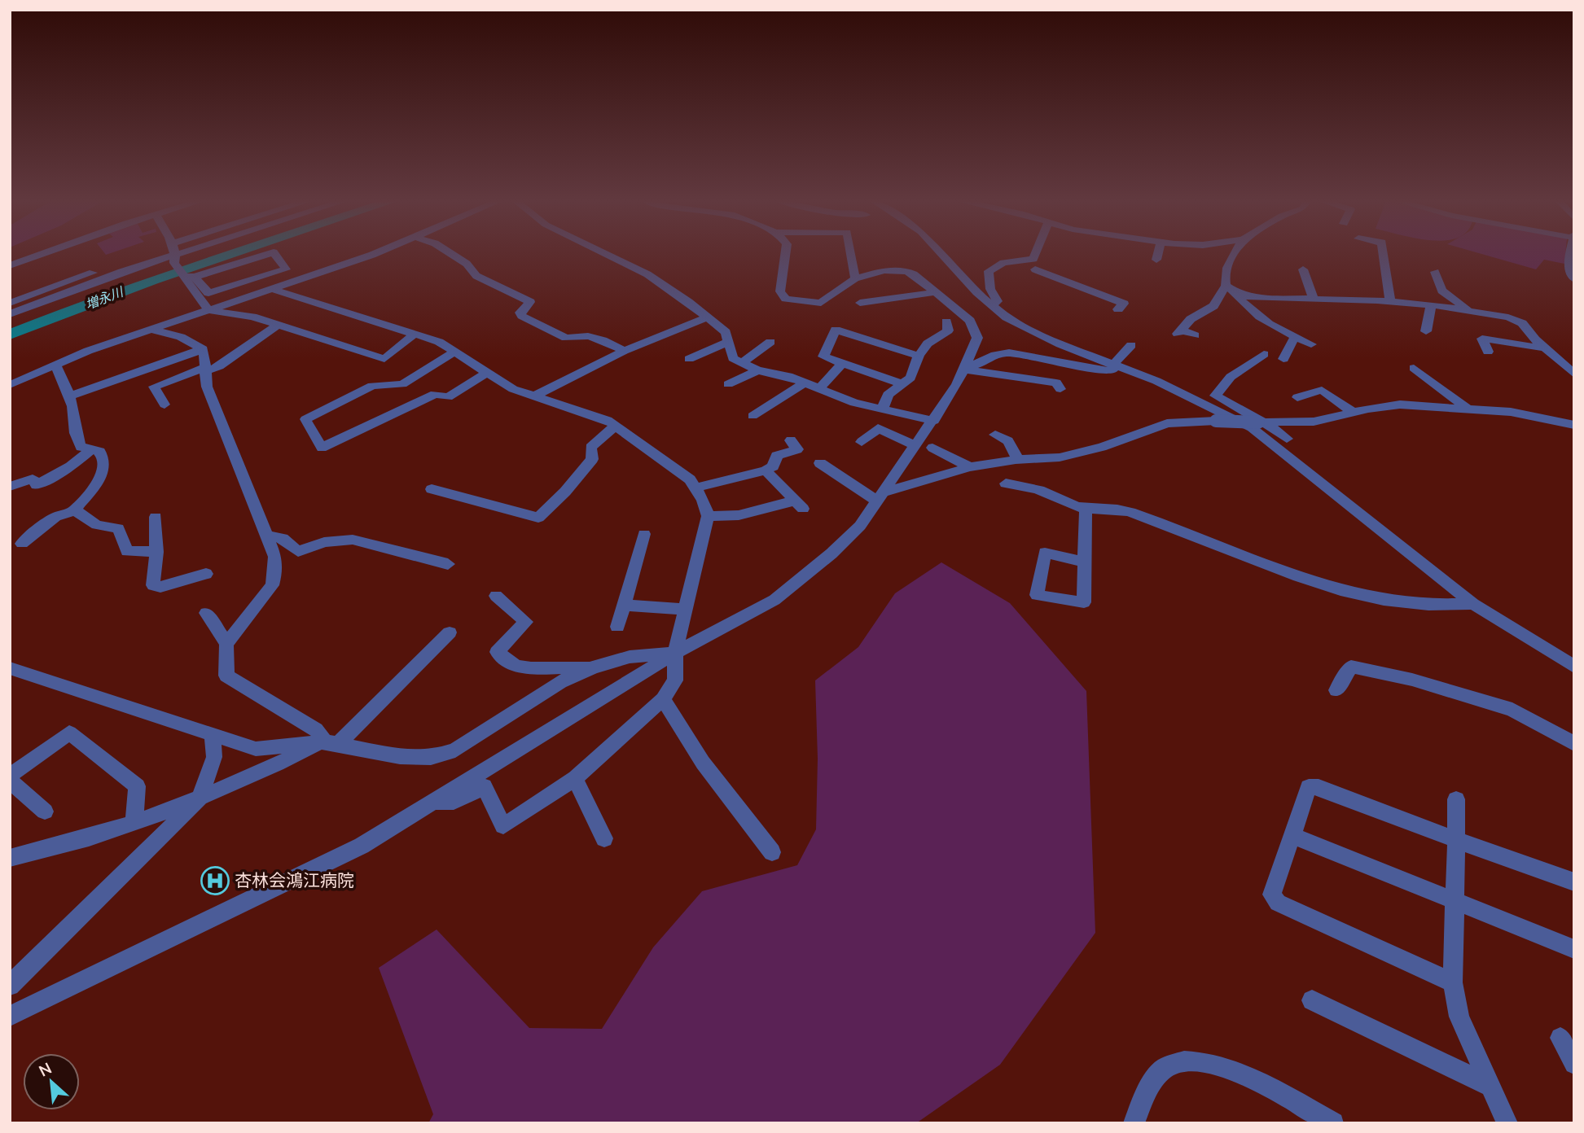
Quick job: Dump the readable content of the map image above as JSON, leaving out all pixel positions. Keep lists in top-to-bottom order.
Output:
{
  "water": ["増永川"],
  "places": {
    "hospital": ["杏林会鴻江病院"]
  },
  "north": "top left"
}
